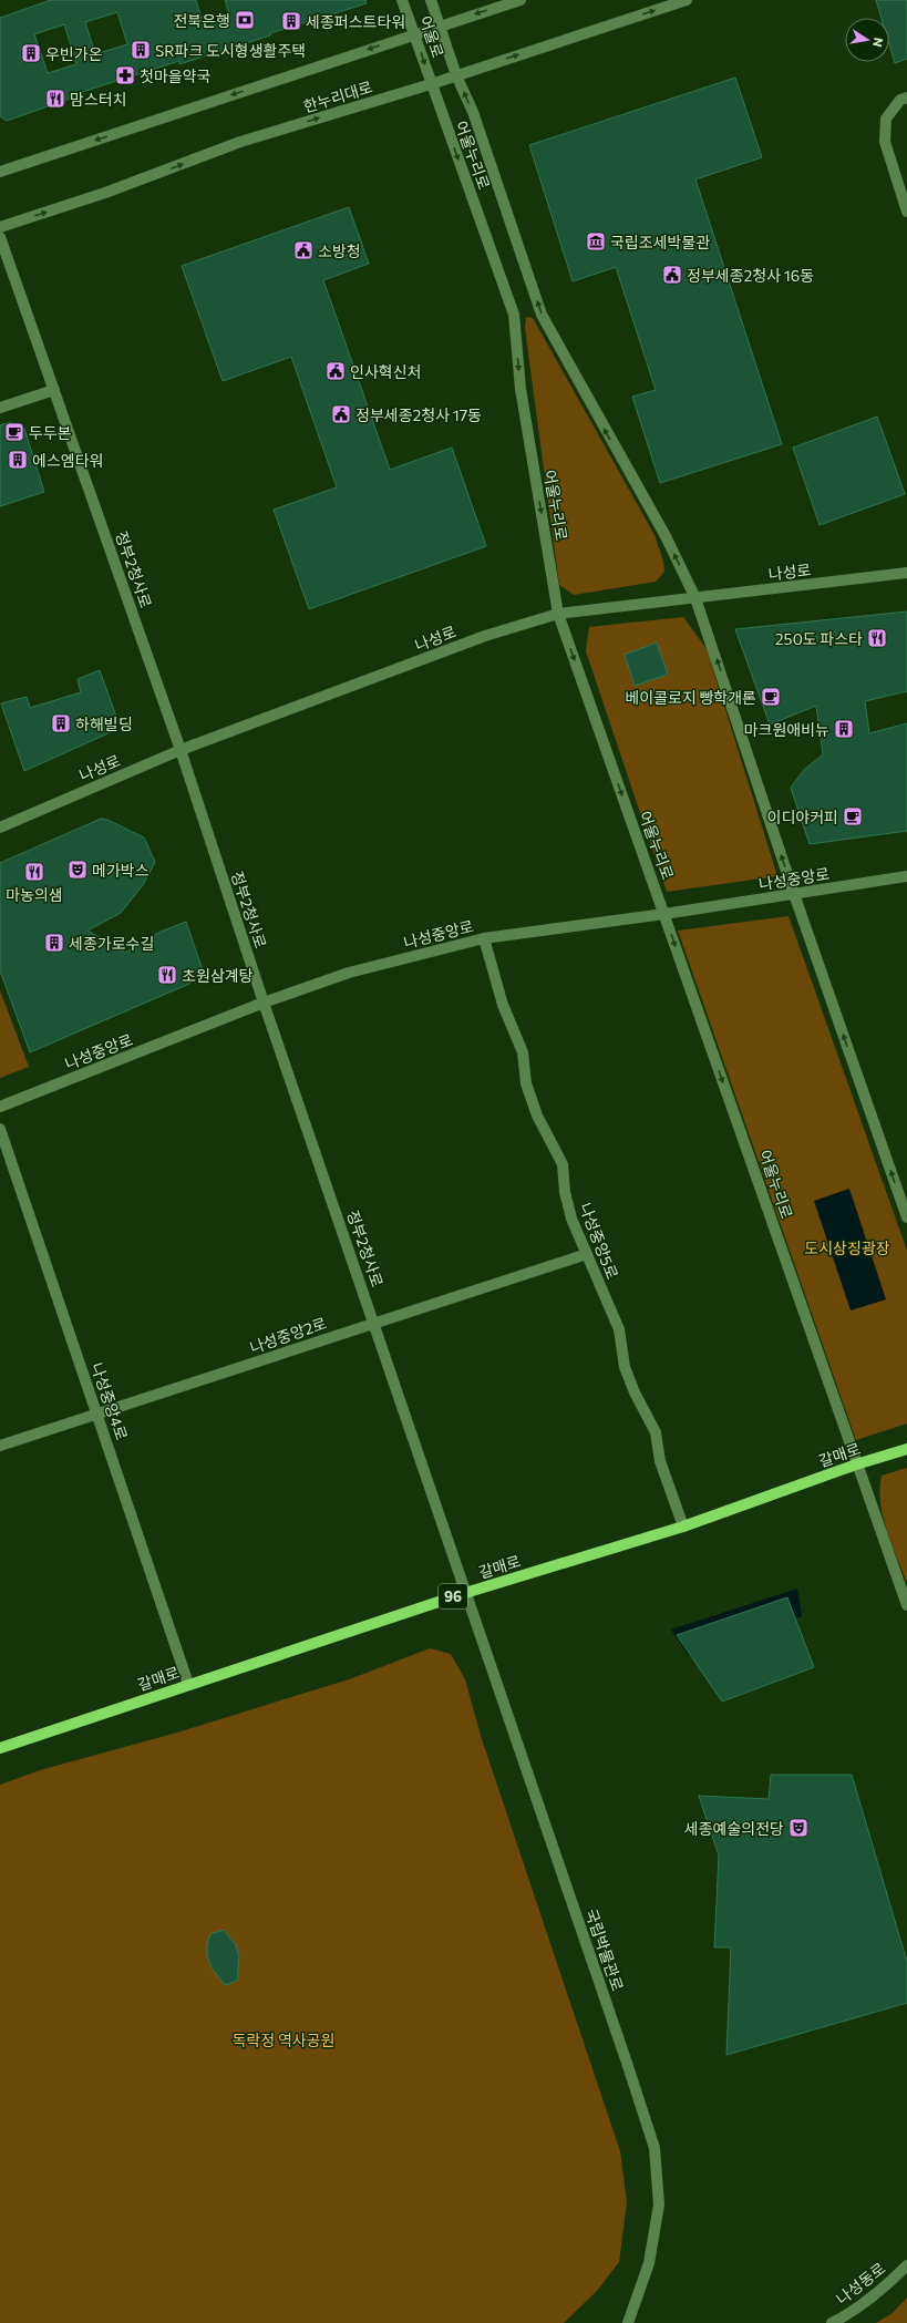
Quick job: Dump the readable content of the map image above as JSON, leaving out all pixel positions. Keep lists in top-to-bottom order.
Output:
{
  "streets": {
    "main road": ["갈매로", "96"],
    "street": [
      "어울로",
      "한누리대로",
      "어울누리로",
      "정부2청사로",
      "나성로",
      "나성중앙로",
      "나성중앙5로",
      "나성중앙2로",
      "나성중앙4로",
      "국립박물관로",
      "나성동로"
    ]
  },
  "crossings": [
    ["어울로", "한누리대로"],
    ["어울로", "어울누리로"],
    ["한누리대로", "어울누리로"],
    ["어울누리로", "나성로"],
    ["어울누리로", "나성중앙로"],
    ["어울누리로", "갈매로"],
    ["정부2청사로", "나성로"],
    ["정부2청사로", "나성중앙로"],
    ["정부2청사로", "나성중앙2로"],
    ["정부2청사로", "갈매로"],
    ["정부2청사로", "국립박물관로"],
    ["나성중앙로", "나성중앙5로"],
    ["나성중앙5로", "나성중앙2로"],
    ["나성중앙5로", "갈매로"],
    ["나성중앙2로", "나성중앙4로"],
    ["나성중앙4로", "갈매로"],
    ["갈매로", "국립박물관로"]
  ],
  "parks": ["도시상징광장", "독락정 역사공원"],
  "places": {
    "bank": ["전북은행"],
    "building": [
      "세종퍼스트타워",
      "SR파크 도시형생활주택",
      "우빈가온",
      "에스엠타워",
      "하해빌딩",
      "마크원애비뉴",
      "세종가로수길"
    ],
    "pharmacy": ["첫마을약국"],
    "restaurant": [
      "맘스터치",
      "250도 파스타",
      "마농의샘",
      "초원삼계탕"
    ],
    "museum": ["국립조세박물관"],
    "public building": [
      "소방청",
      "정부세종2청사 16동",
      "인사혁신처",
      "정부세종2청사 17동"
    ],
    "cafe": ["두두본", "베이콜로지 빵학개론", "이디야커피"],
    "theatre": ["메가박스", "세종예술의전당"]
  },
  "north": "right"
}
